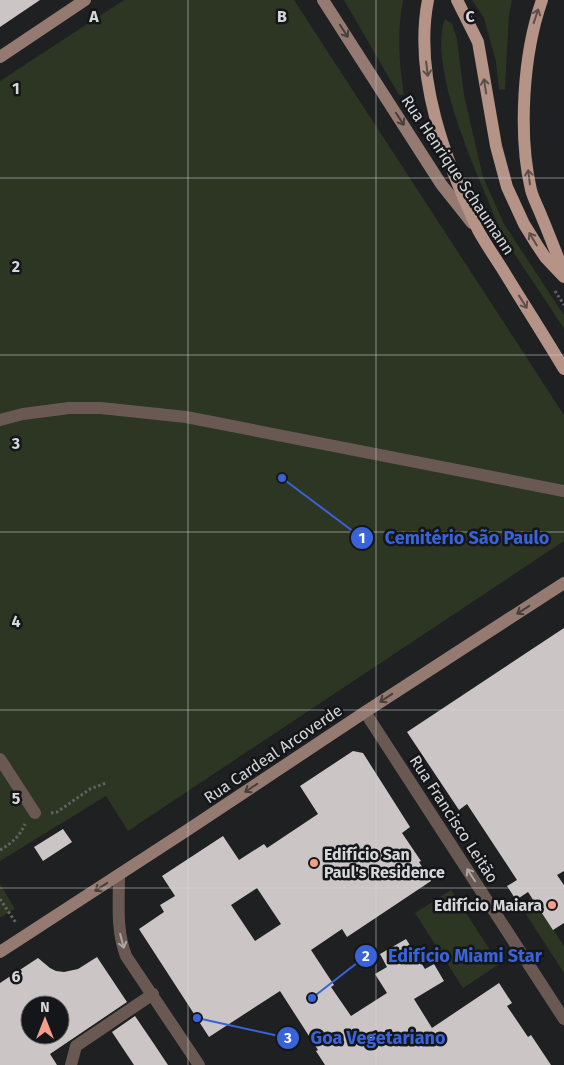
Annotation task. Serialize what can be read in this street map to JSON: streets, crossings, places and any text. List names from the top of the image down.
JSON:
{
  "streets": {
    "main road": ["Rua Henrique Schaumann", "Rua Cardeal Arcoverde"],
    "street": ["Rua Francisco Leitão"]
  },
  "crossings": [
    ["Rua Cardeal Arcoverde", "Rua Francisco Leitão"]
  ],
  "one_way": ["Rua Cardeal Arcoverde", "Rua Francisco Leitão"],
  "places": [
    "Cemitério São Paulo",
    "Edifício San Paul's Residence",
    "Edifício Maiara",
    "Edifício Miami Star",
    "Goa Vegetariano"
  ],
  "north": "top",
  "grid": {
    "columns": ["A", "B", "C"],
    "rows": [
      "1",
      "2",
      "3",
      "4",
      "5",
      "6"
    ]
  }
}
